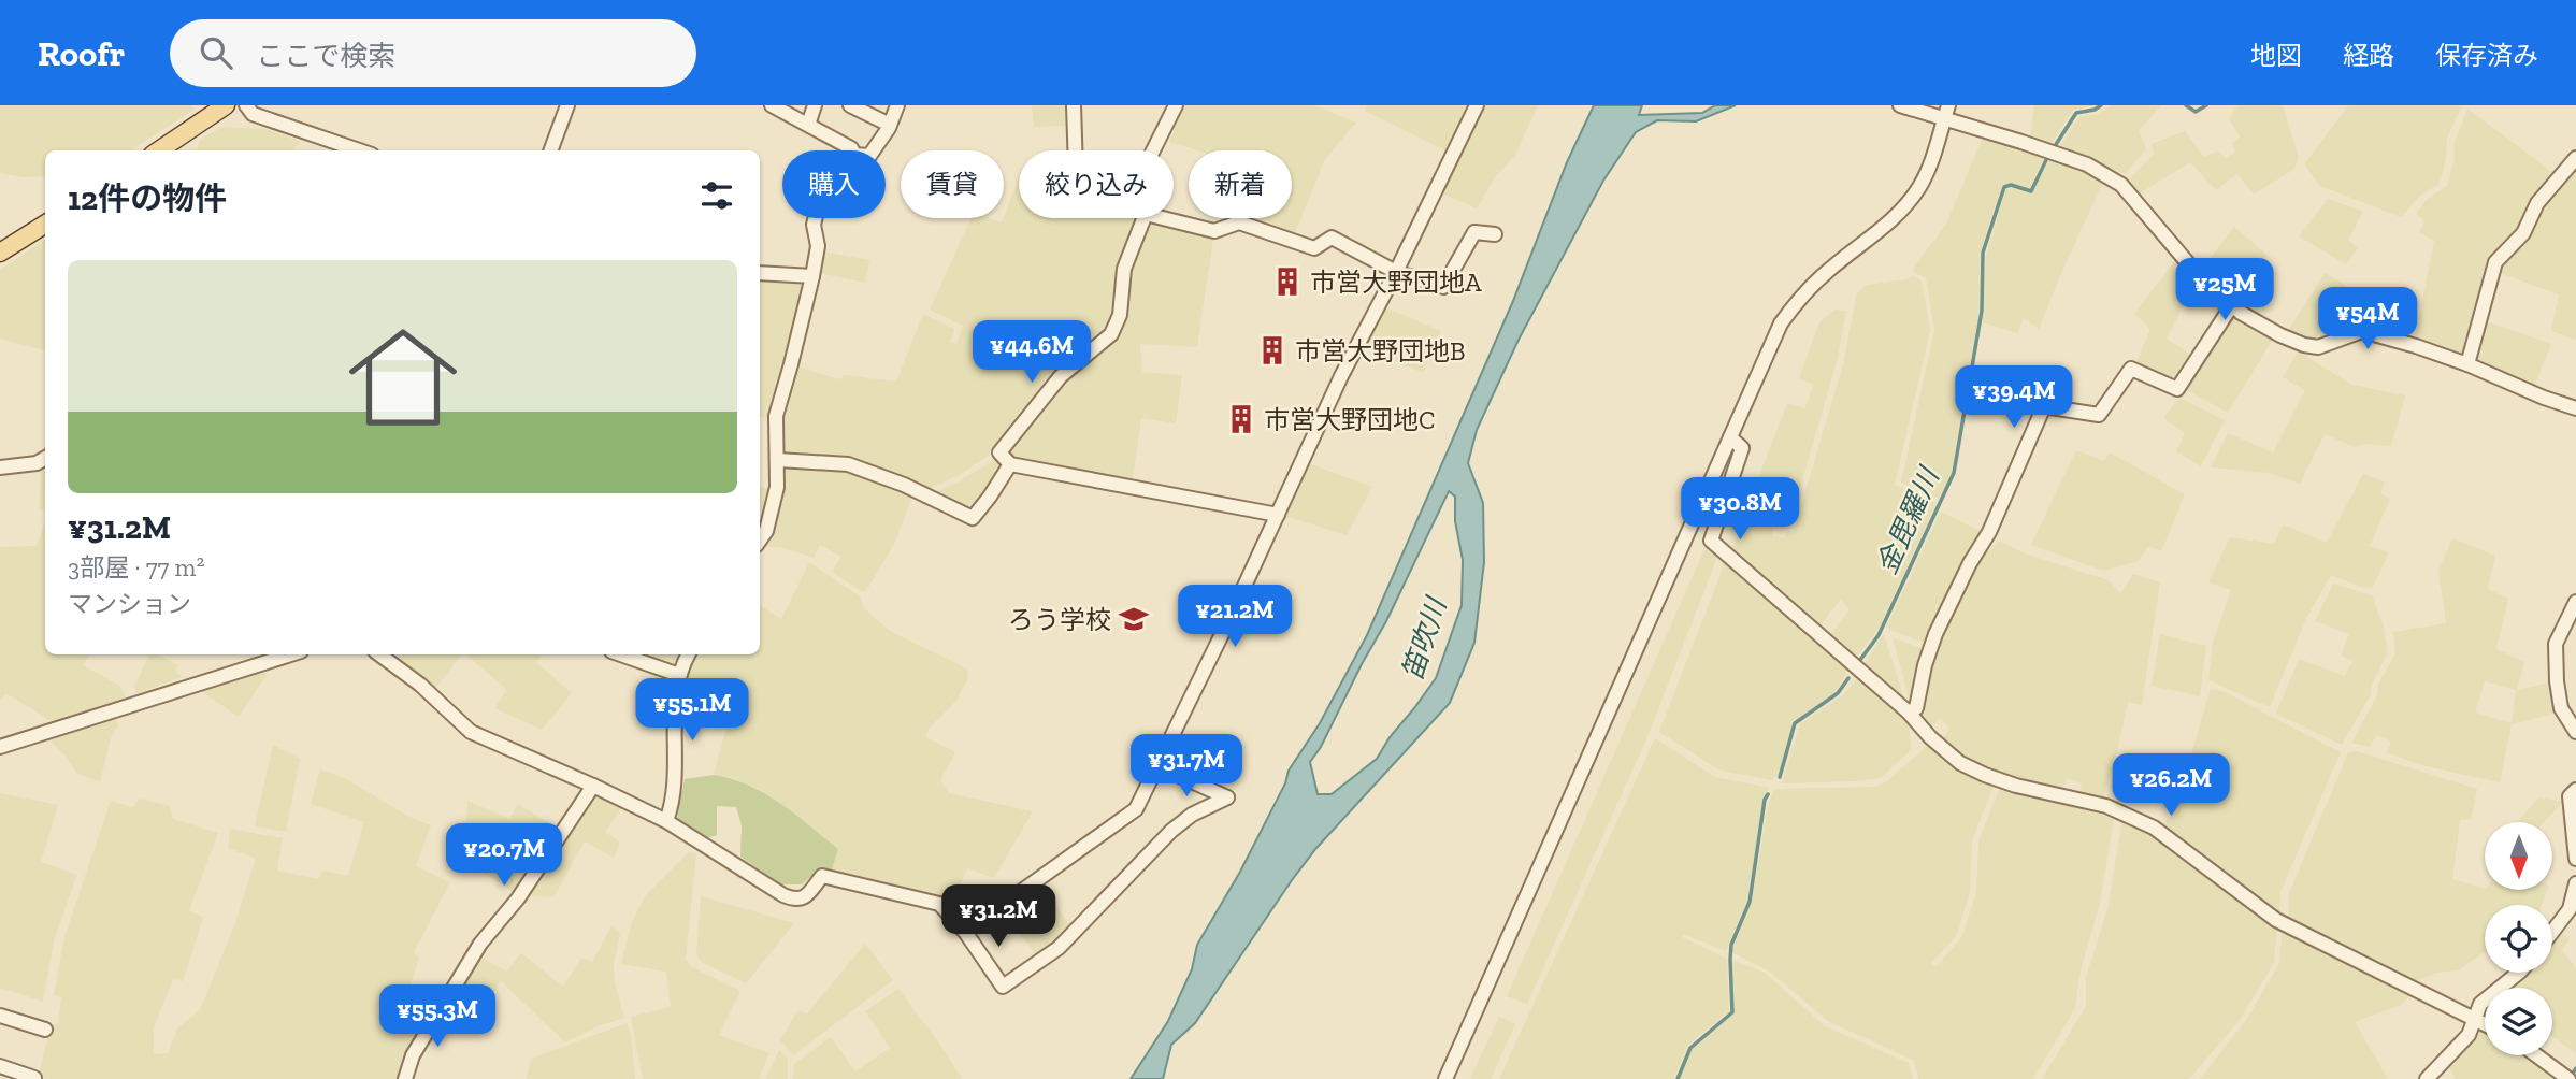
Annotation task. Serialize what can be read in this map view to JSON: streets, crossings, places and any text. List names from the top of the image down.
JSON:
{
  "water": ["金毘羅川", "笛吹川"],
  "places": {
    "building": ["市営大野団地A", "市営大野団地B", "市営大野団地C"],
    "school or university": ["ろう学校"]
  },
  "north": "bottom",
  "page": {
    "header": "Roofr",
    "search": "ここで検索",
    "nav": ["地図", "経路", "保存済み"],
    "chip": [
      "購入",
      "賃貸",
      "絞り込み",
      "新着"
    ],
    "heading": "12件の物件",
    "list": [
      {
        "name": "¥31.2M",
        "note": "3部屋 · 77 m² · マンション"
      }
    ],
    "price": [
      "¥25M",
      "¥54M",
      "¥44.6M",
      "¥39.4M",
      "¥30.8M",
      "¥21.2M",
      "¥55.1M",
      "¥31.7M",
      "¥26.2M",
      "¥20.7M",
      "¥31.2M",
      "¥55.3M"
    ]
  }
}
